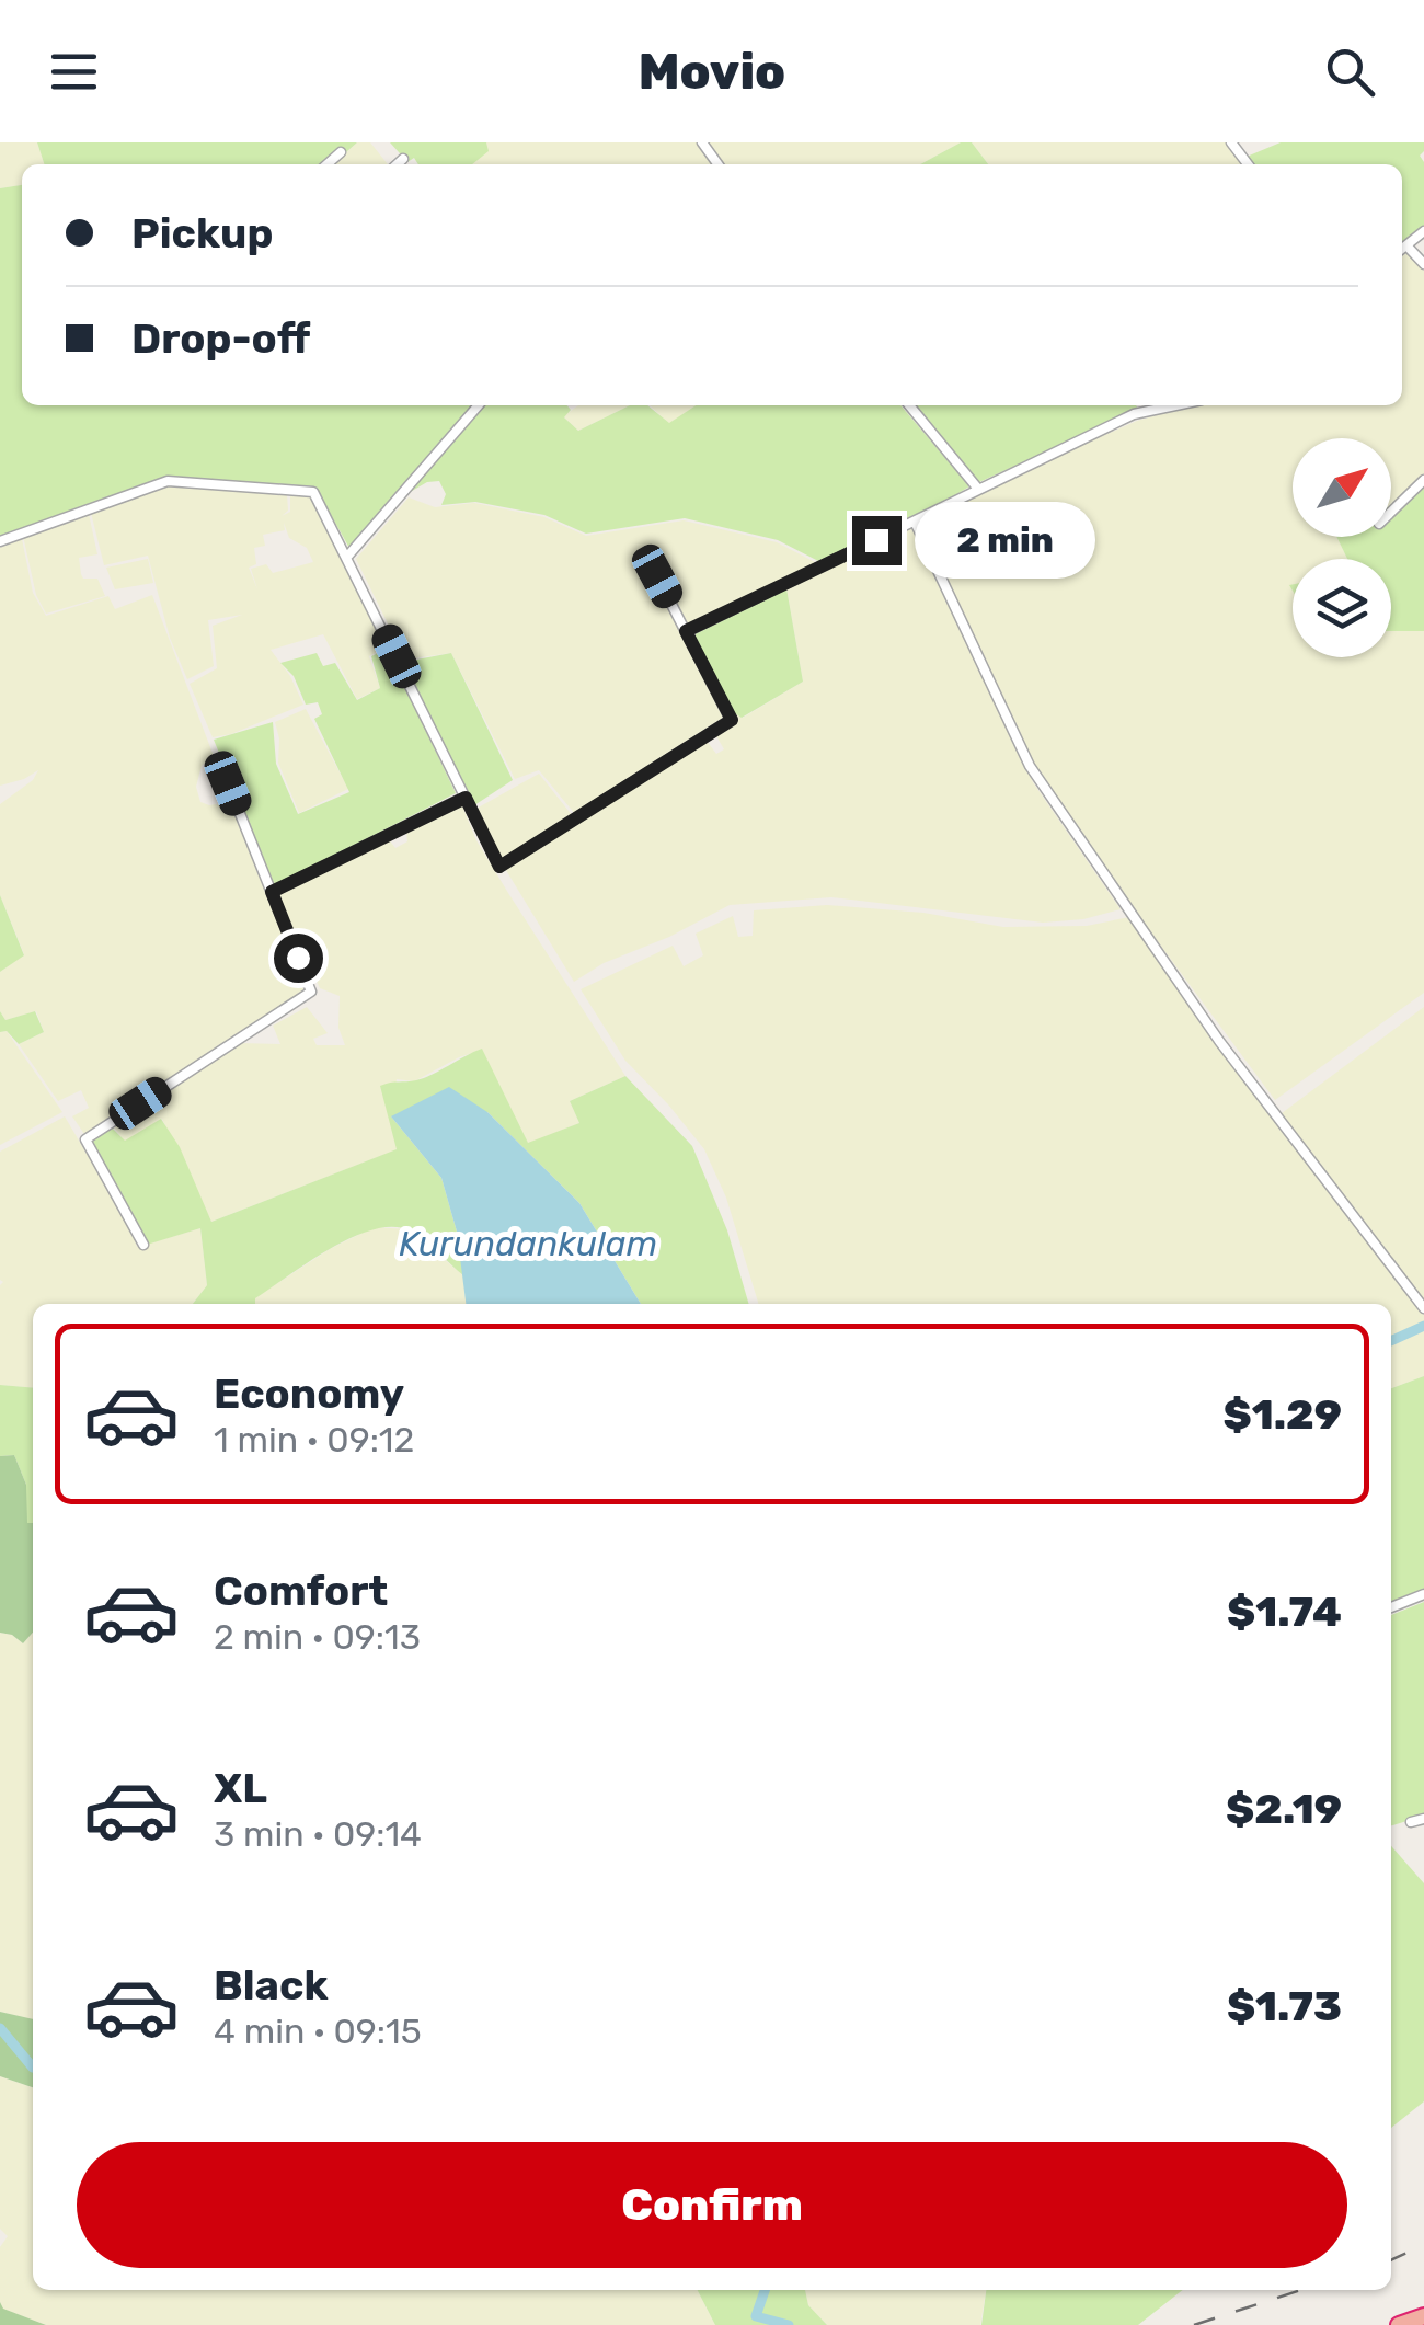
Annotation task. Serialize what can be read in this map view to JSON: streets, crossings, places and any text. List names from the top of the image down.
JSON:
{
  "water": ["Kurundankulam"],
  "north": "top right",
  "page": {
    "header": "Movio",
    "banner": ["Pickup", "Drop-off"],
    "bubble": "2 min",
    "list": [
      {
        "name": "Economy",
        "note": "1 min · 09:12",
        "value": "$1.29"
      },
      {
        "name": "Comfort",
        "note": "2 min · 09:13",
        "value": "$1.74"
      },
      {
        "name": "XL",
        "note": "3 min · 09:14",
        "value": "$2.19"
      },
      {
        "name": "Black",
        "note": "4 min · 09:15",
        "value": "$1.73"
      }
    ],
    "buttons": "Confirm"
  }
}
